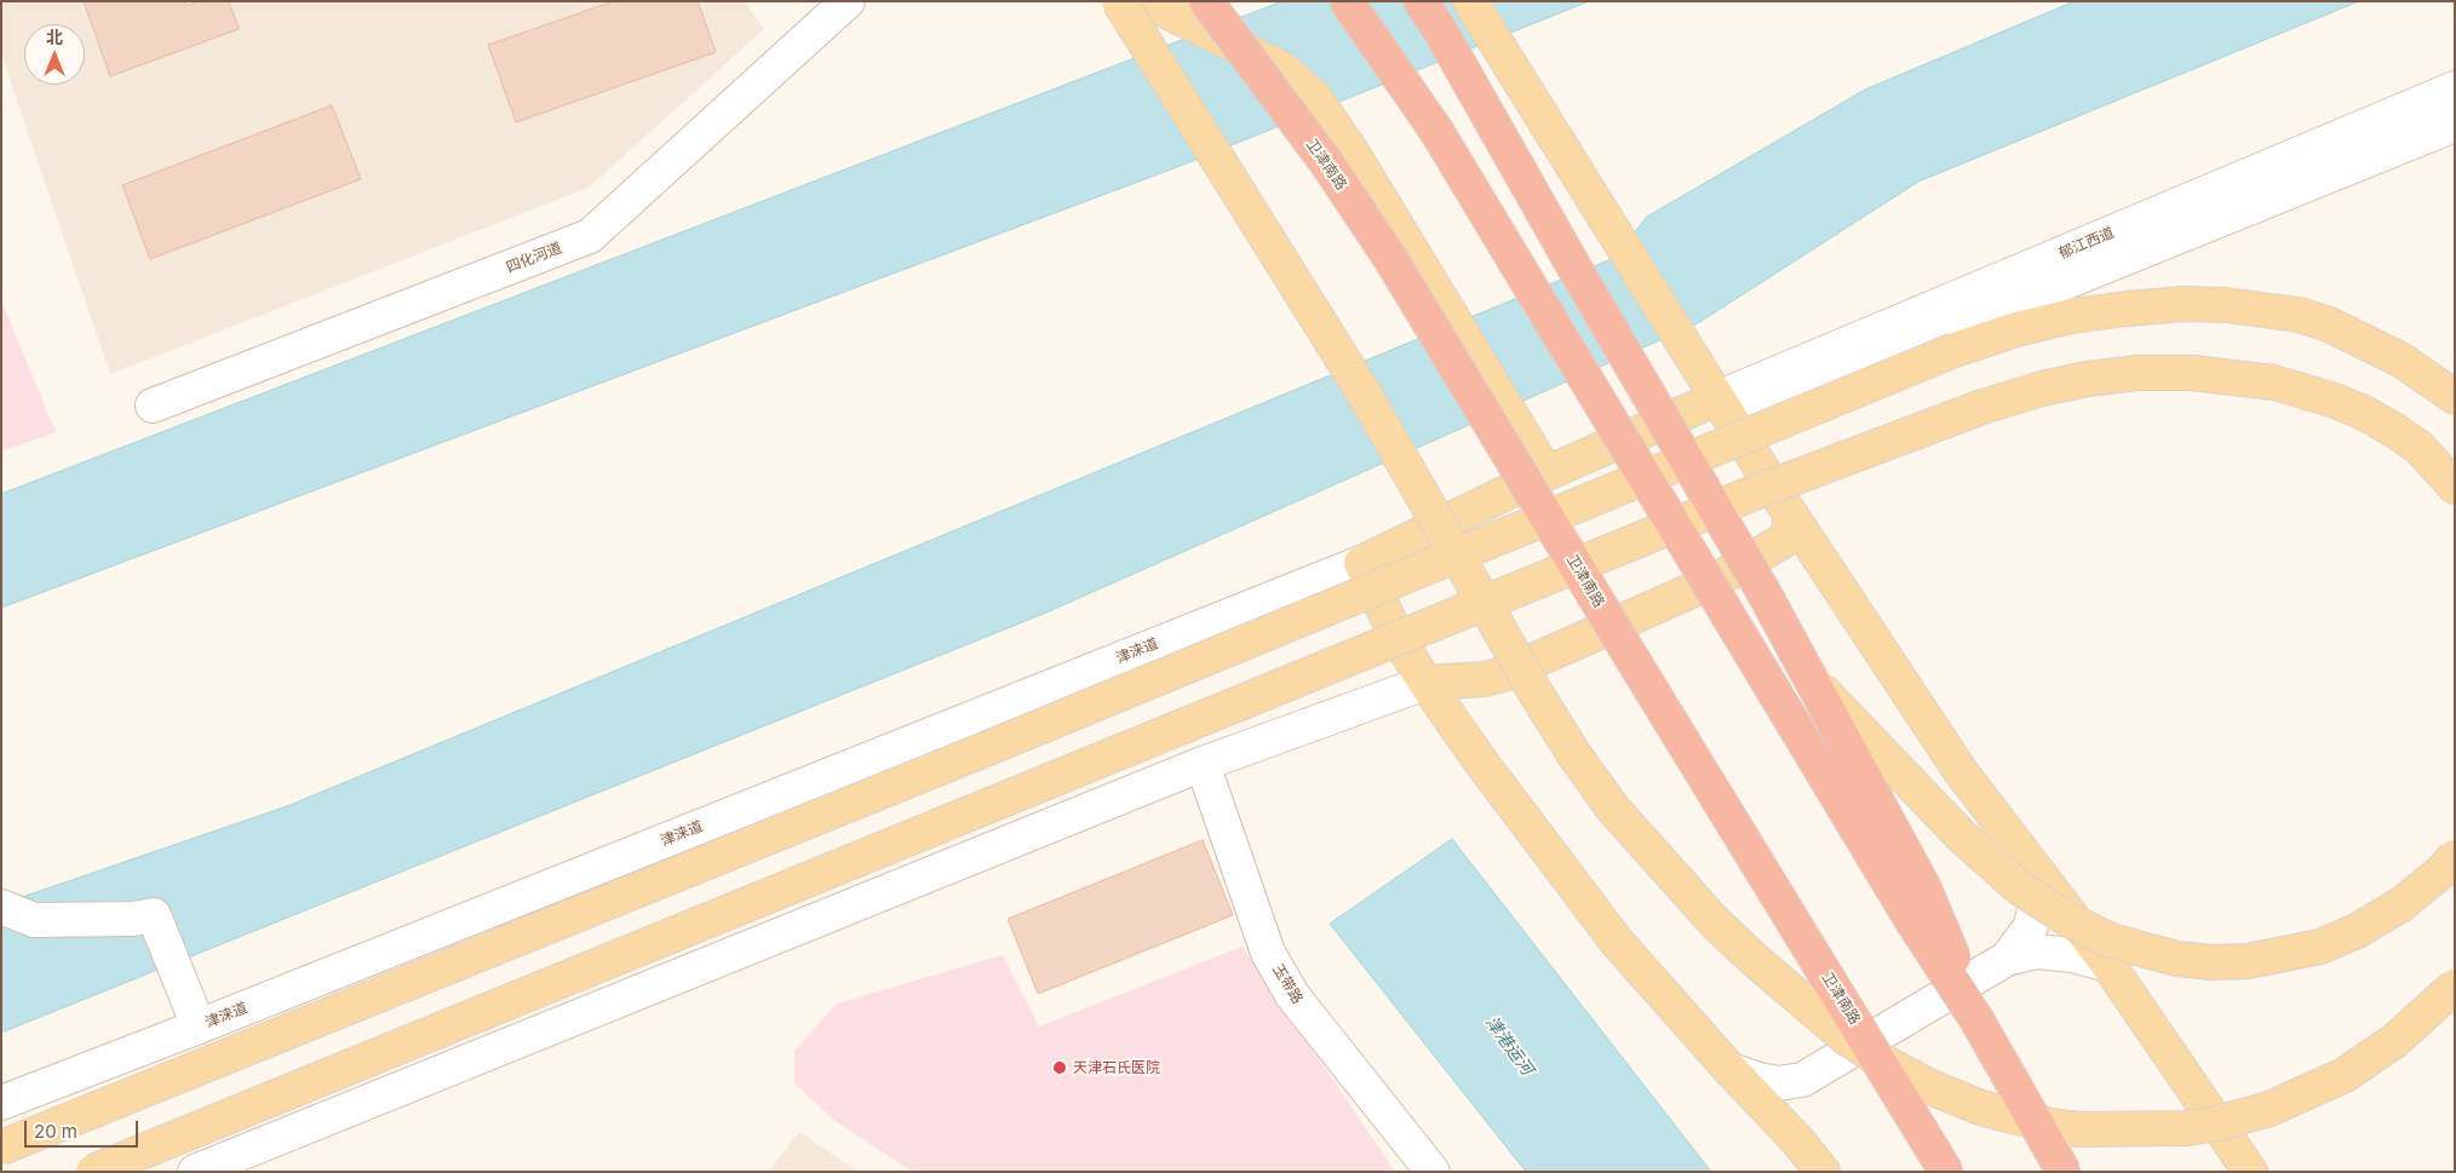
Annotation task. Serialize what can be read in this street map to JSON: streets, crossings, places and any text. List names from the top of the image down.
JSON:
{
  "streets": {
    "highway": ["卫津南路"],
    "street": [
      "郁江西道",
      "四化河道",
      "津涞道",
      "玉带路"
    ]
  },
  "water": ["津港运河"],
  "places": ["天津石氏医院"],
  "scale_bar": "20 m",
  "north": "top"
}
